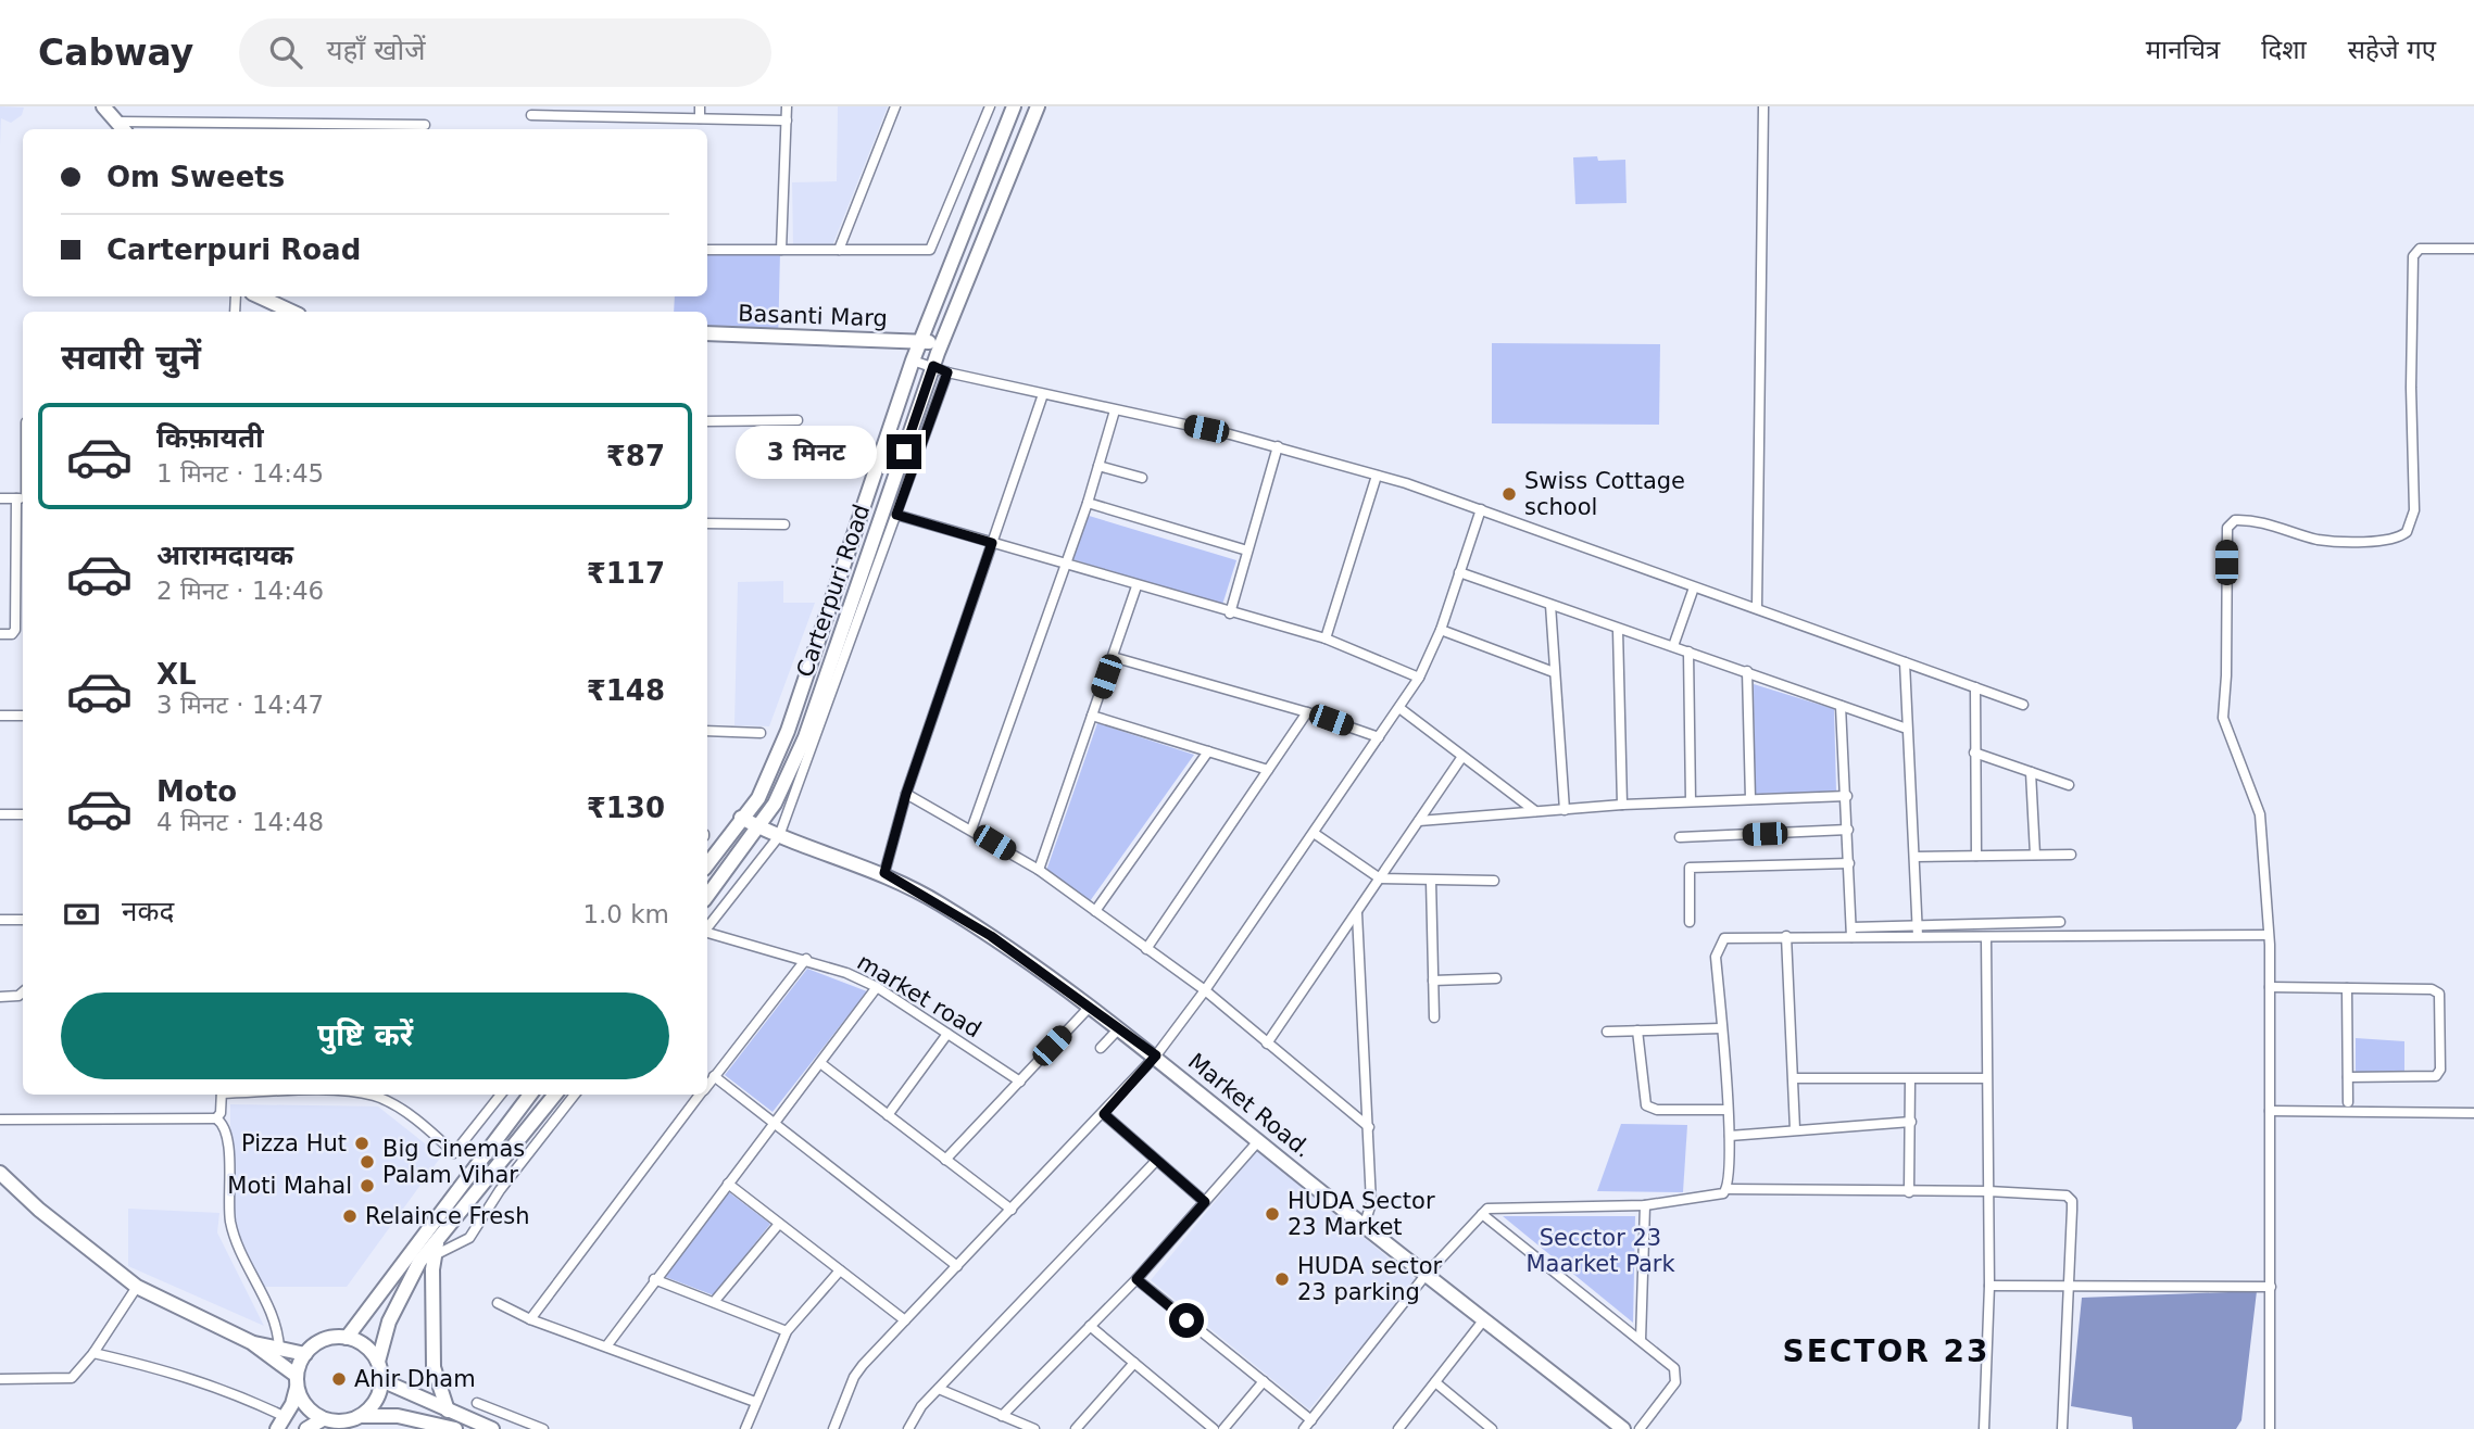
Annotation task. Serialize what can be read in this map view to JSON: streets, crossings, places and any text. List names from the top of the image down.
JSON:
{
  "streets": {
    "main road": ["Basanti Marg", "Carterpuri Road", "Market Road."],
    "street": ["market road"]
  },
  "crossings": [
    ["Basanti Marg", "Carterpuri Road"],
    ["Carterpuri Road", "Market Road."]
  ],
  "districts": ["SECTOR 23"],
  "parks": ["Secctor 23 Maarket Park"],
  "places": [
    "Swiss Cottage school",
    "Pizza Hut",
    "Big Cinemas Palam Vihar",
    "Moti Mahal",
    "HUDA Sector 23 Market",
    "Relaince Fresh",
    "HUDA sector 23 parking",
    "Ahir Dham"
  ],
  "page": {
    "header": "Cabway",
    "search": "यहाँ खोजें",
    "nav": ["मानचित्र", "दिशा", "सहेजे गए"],
    "banner": ["Om Sweets", "Carterpuri Road"],
    "heading": "सवारी चुनें",
    "list": [
      {
        "name": "किफ़ायती",
        "note": "1 मिनट · 14:45",
        "value": "₹87"
      },
      {
        "name": "आरामदायक",
        "note": "2 मिनट · 14:46",
        "value": "₹117"
      },
      {
        "name": "XL",
        "note": "3 मिनट · 14:47",
        "value": "₹148"
      },
      {
        "name": "Moto",
        "note": "4 मिनट · 14:48",
        "value": "₹130"
      }
    ],
    "bubble": "3 मिनट",
    "pay": ["नकद", "1.0 km"],
    "buttons": "पुष्टि करें"
  }
}
